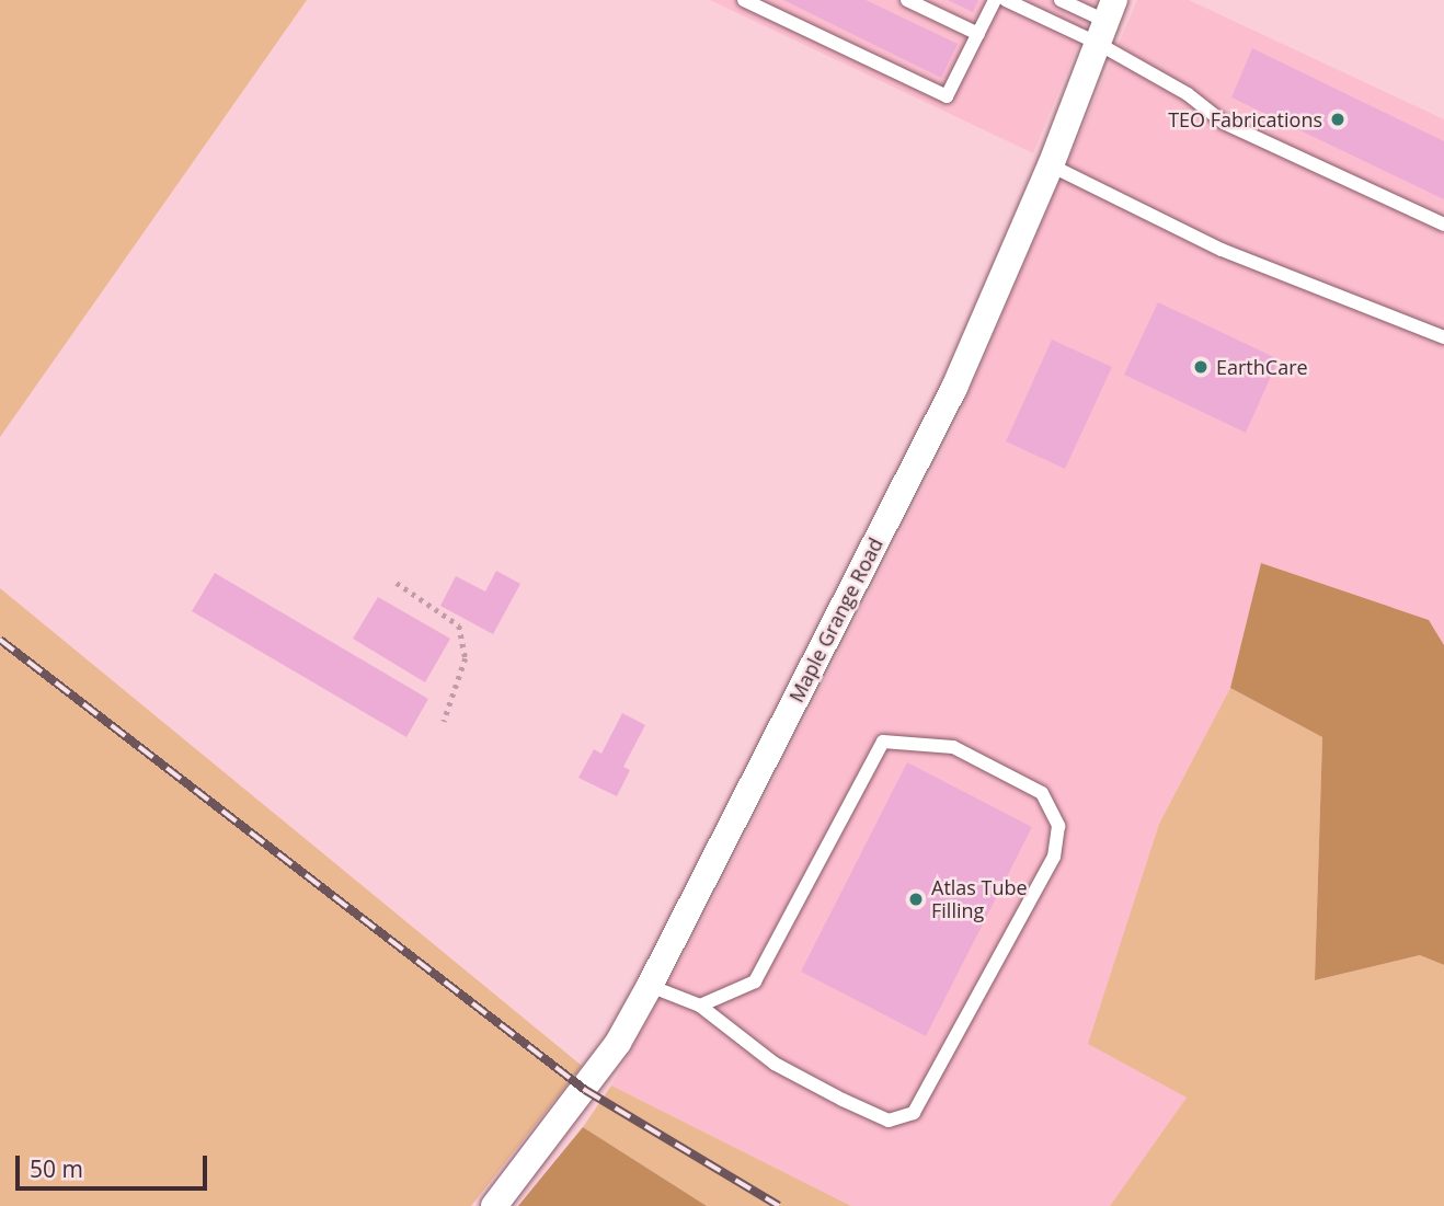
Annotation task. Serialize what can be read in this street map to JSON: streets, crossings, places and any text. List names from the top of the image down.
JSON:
{
  "streets": {
    "street": ["Maple Grange Road"]
  },
  "places": ["TEO Fabrications", "EarthCare", "Atlas Tube Filling"],
  "scale_bar": "50 m"
}
